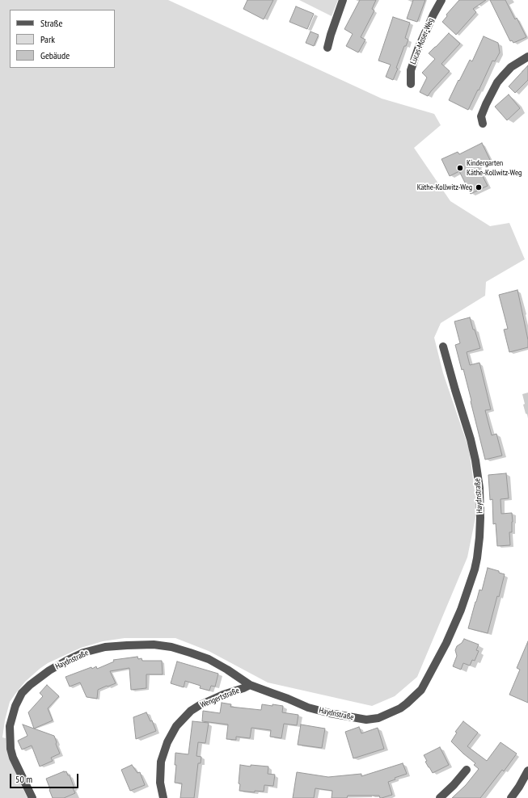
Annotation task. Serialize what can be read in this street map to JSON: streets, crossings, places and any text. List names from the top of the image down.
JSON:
{
  "streets": {
    "street": ["Lucas-Moser-Weg", "Haydnstraße", "Wengertstraße"]
  },
  "crossings": [
    ["Haydnstraße", "Wengertstraße"]
  ],
  "places": ["Kindergarten Käthe-Kollwitz-Weg", "Käthe-Kollwitz-Weg"],
  "legend": ["Straße", "Park", "Gebäude"],
  "scale_bar": "50 m"
}
